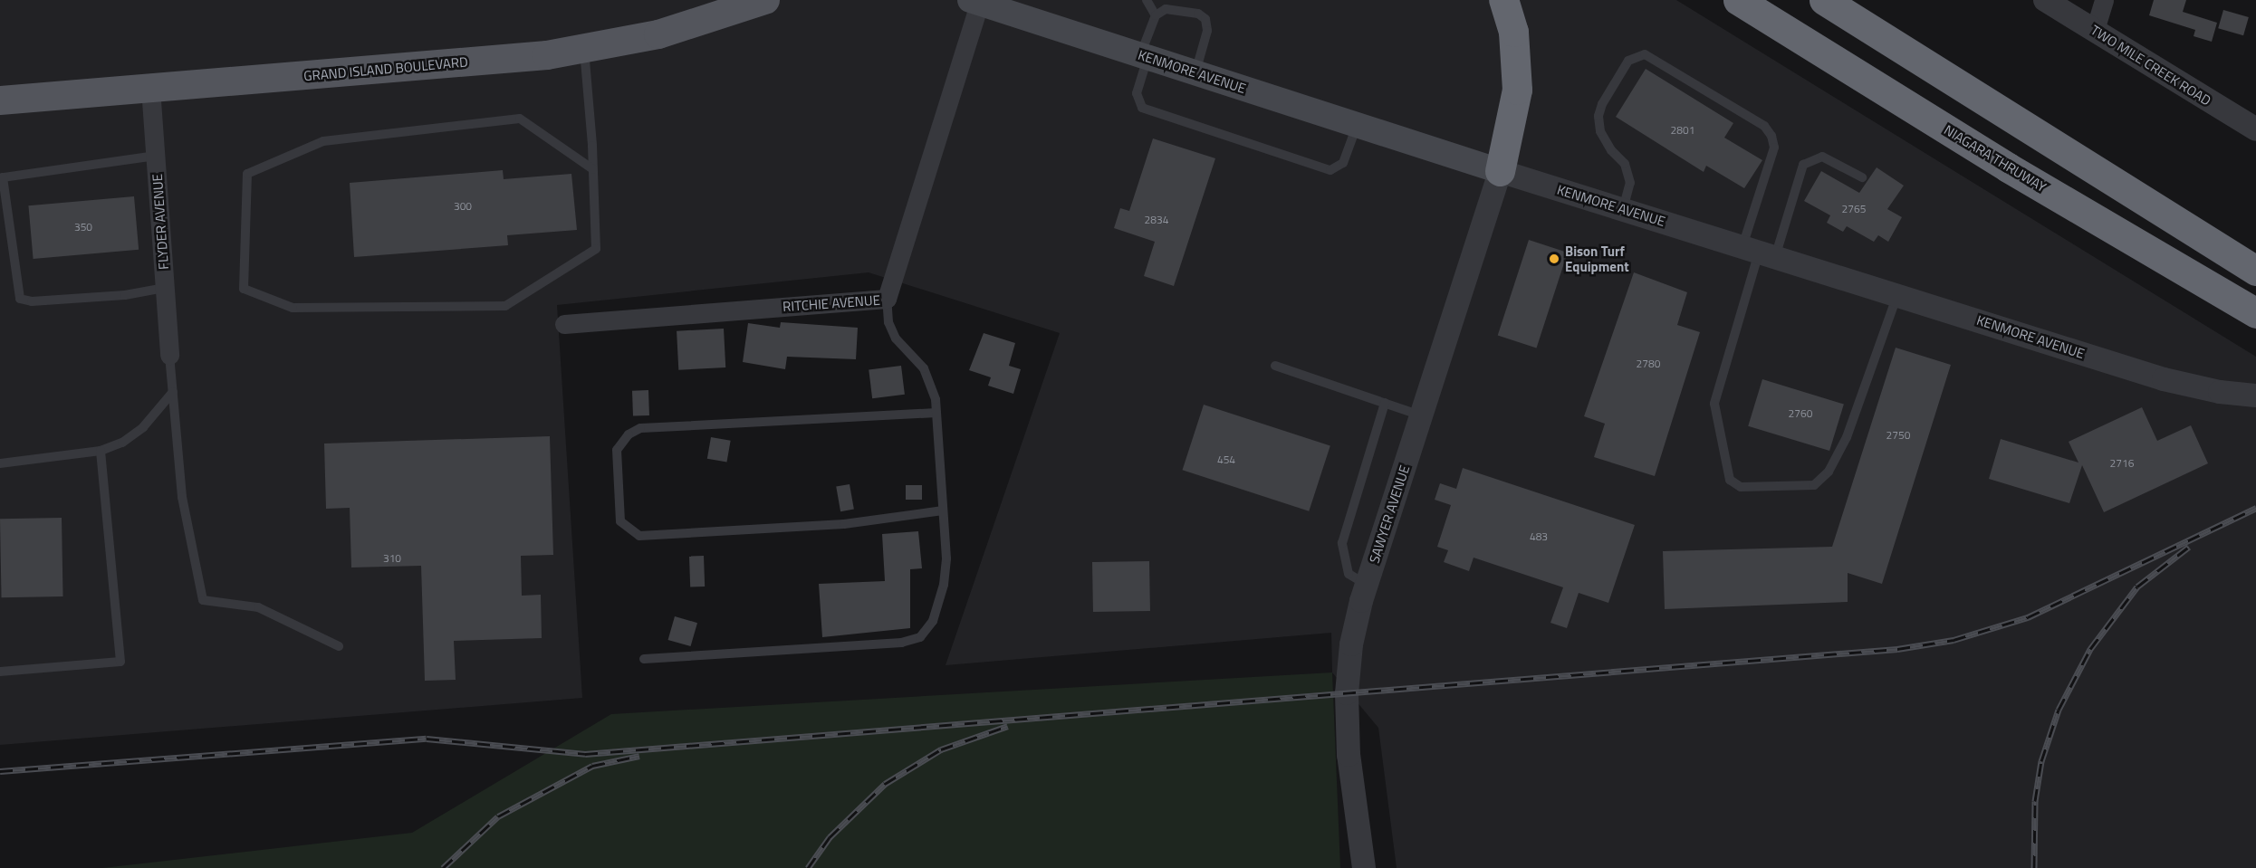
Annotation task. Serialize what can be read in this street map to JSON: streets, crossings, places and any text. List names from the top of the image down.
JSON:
{
  "streets": {
    "highway": ["NIAGARA THRUWAY"],
    "main road": ["GRAND ISLAND BOULEVARD", "KENMORE AVENUE"],
    "street": [
      "TWO MILE CREEK ROAD",
      "FLYDER AVENUE",
      "RITCHIE AVENUE",
      "SAWYER AVENUE"
    ]
  },
  "crossings": [
    ["GRAND ISLAND BOULEVARD", "FLYDER AVENUE"],
    ["KENMORE AVENUE", "RITCHIE AVENUE"],
    ["KENMORE AVENUE", "SAWYER AVENUE"]
  ],
  "places": ["Bison Turf Equipment"],
  "house_numbers": [
    "2801",
    "300",
    "2765",
    "2834",
    "350",
    "2780",
    "2760",
    "2750",
    "454",
    "2716",
    "483",
    "310"
  ]
}
